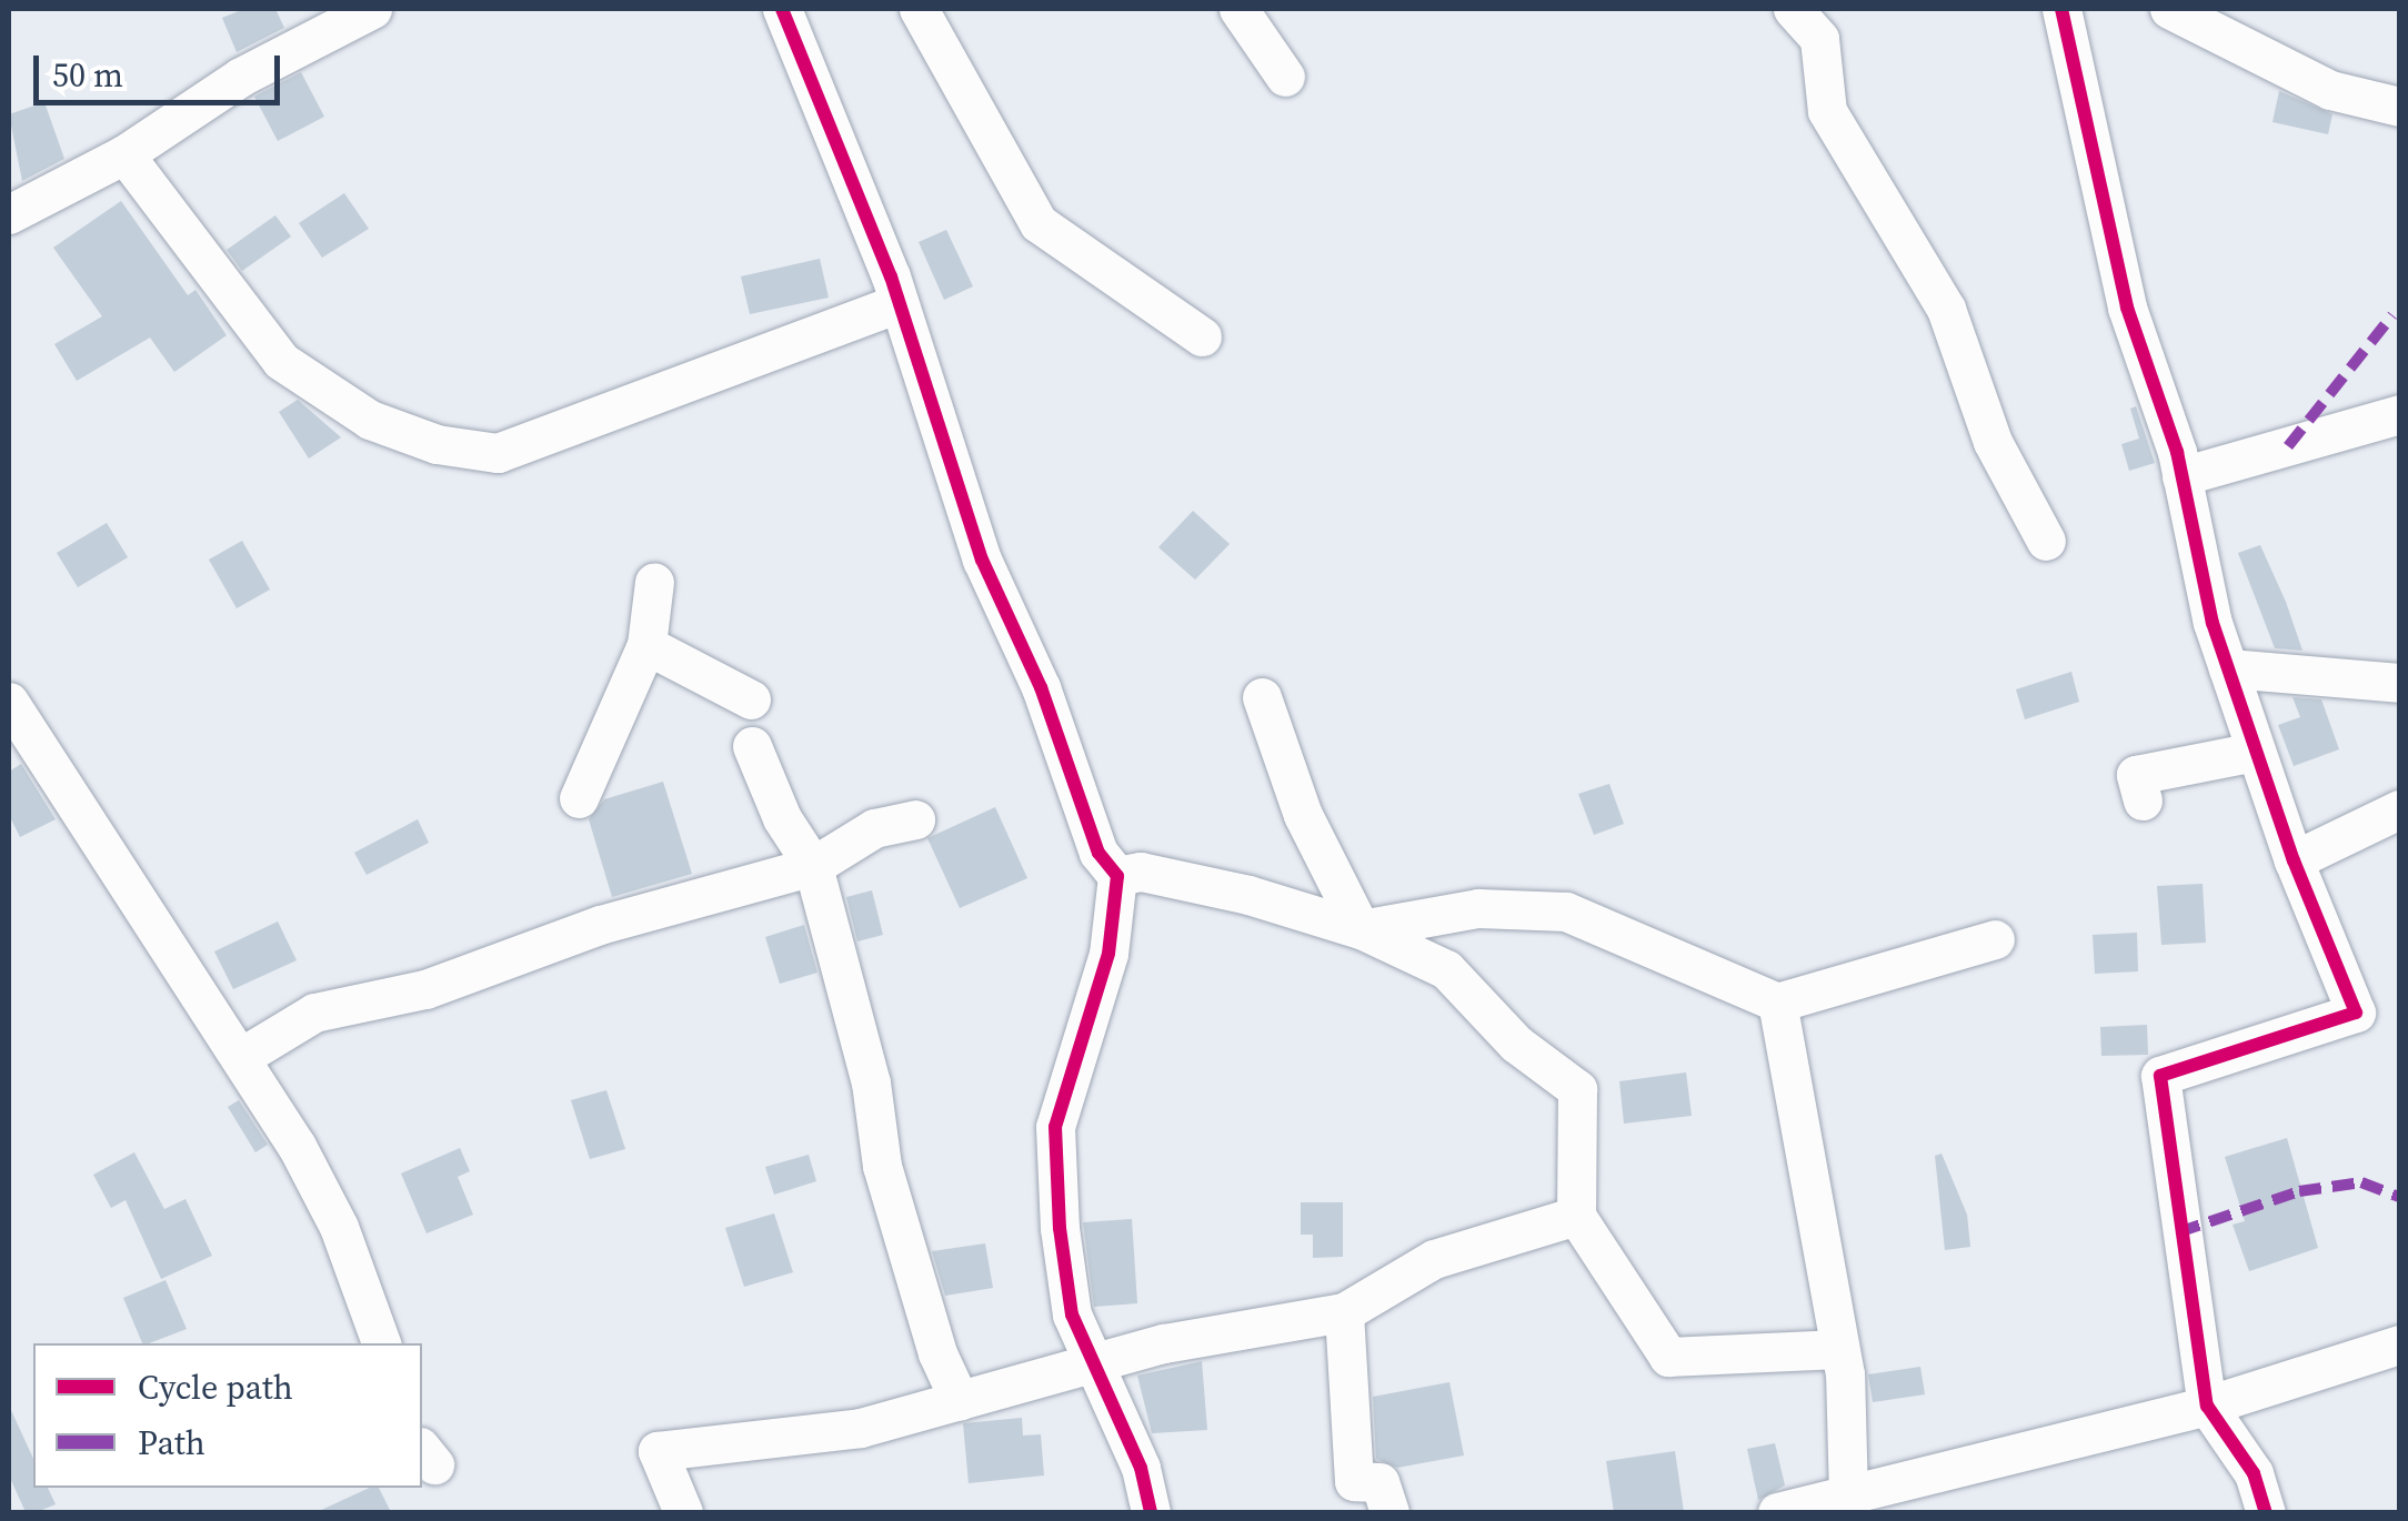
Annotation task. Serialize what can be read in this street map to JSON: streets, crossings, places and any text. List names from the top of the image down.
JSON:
{
  "legend": ["Cycle path", "Path"],
  "scale_bar": "50 m"
}
